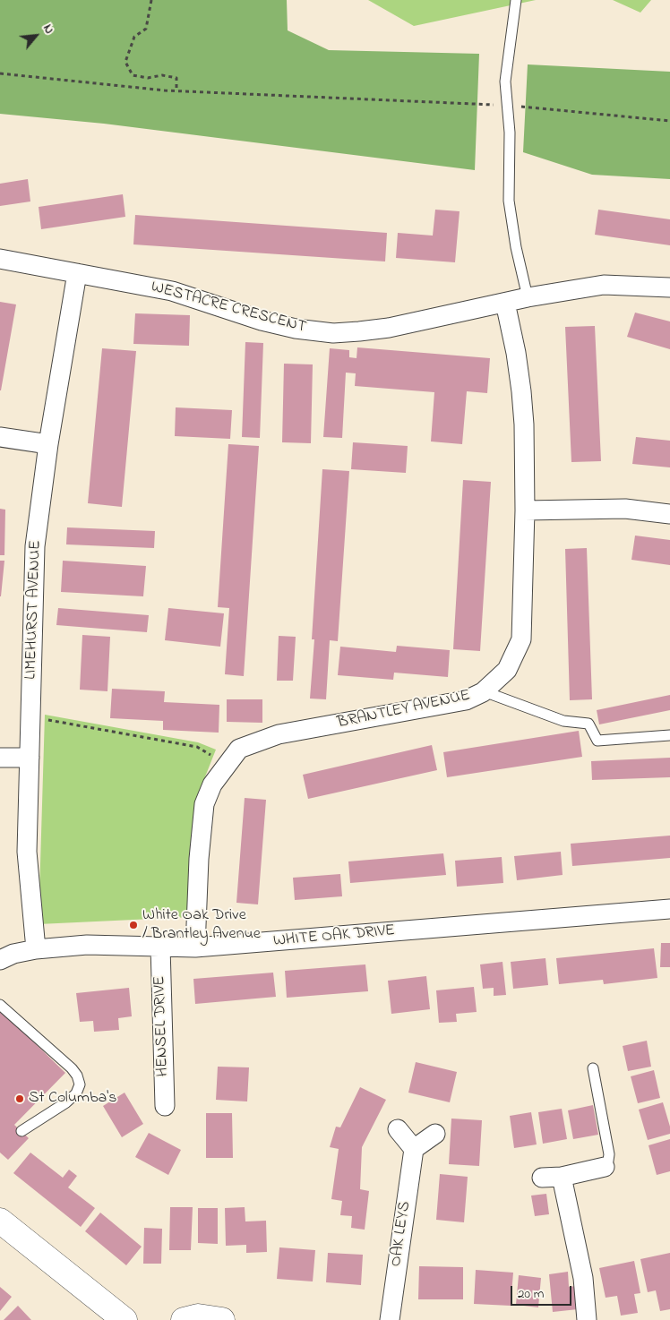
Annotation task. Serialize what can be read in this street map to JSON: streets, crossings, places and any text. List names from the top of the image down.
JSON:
{
  "streets": {
    "street": [
      "WESTACRE CRESCENT",
      "LIMEHURST AVENUE",
      "BRANTLEY AVENUE",
      "WHITE OAK DRIVE",
      "HENSEL DRIVE",
      "OAK LEYS"
    ]
  },
  "crossings": [
    ["WESTACRE CRESCENT", "LIMEHURST AVENUE"],
    ["WESTACRE CRESCENT", "BRANTLEY AVENUE"],
    ["LIMEHURST AVENUE", "WHITE OAK DRIVE"],
    ["BRANTLEY AVENUE", "WHITE OAK DRIVE"],
    ["WHITE OAK DRIVE", "HENSEL DRIVE"]
  ],
  "places": ["White Oak Drive / Brantley Avenue", "St Columba's"],
  "scale_bar": "20 m",
  "north": "top right"
}
